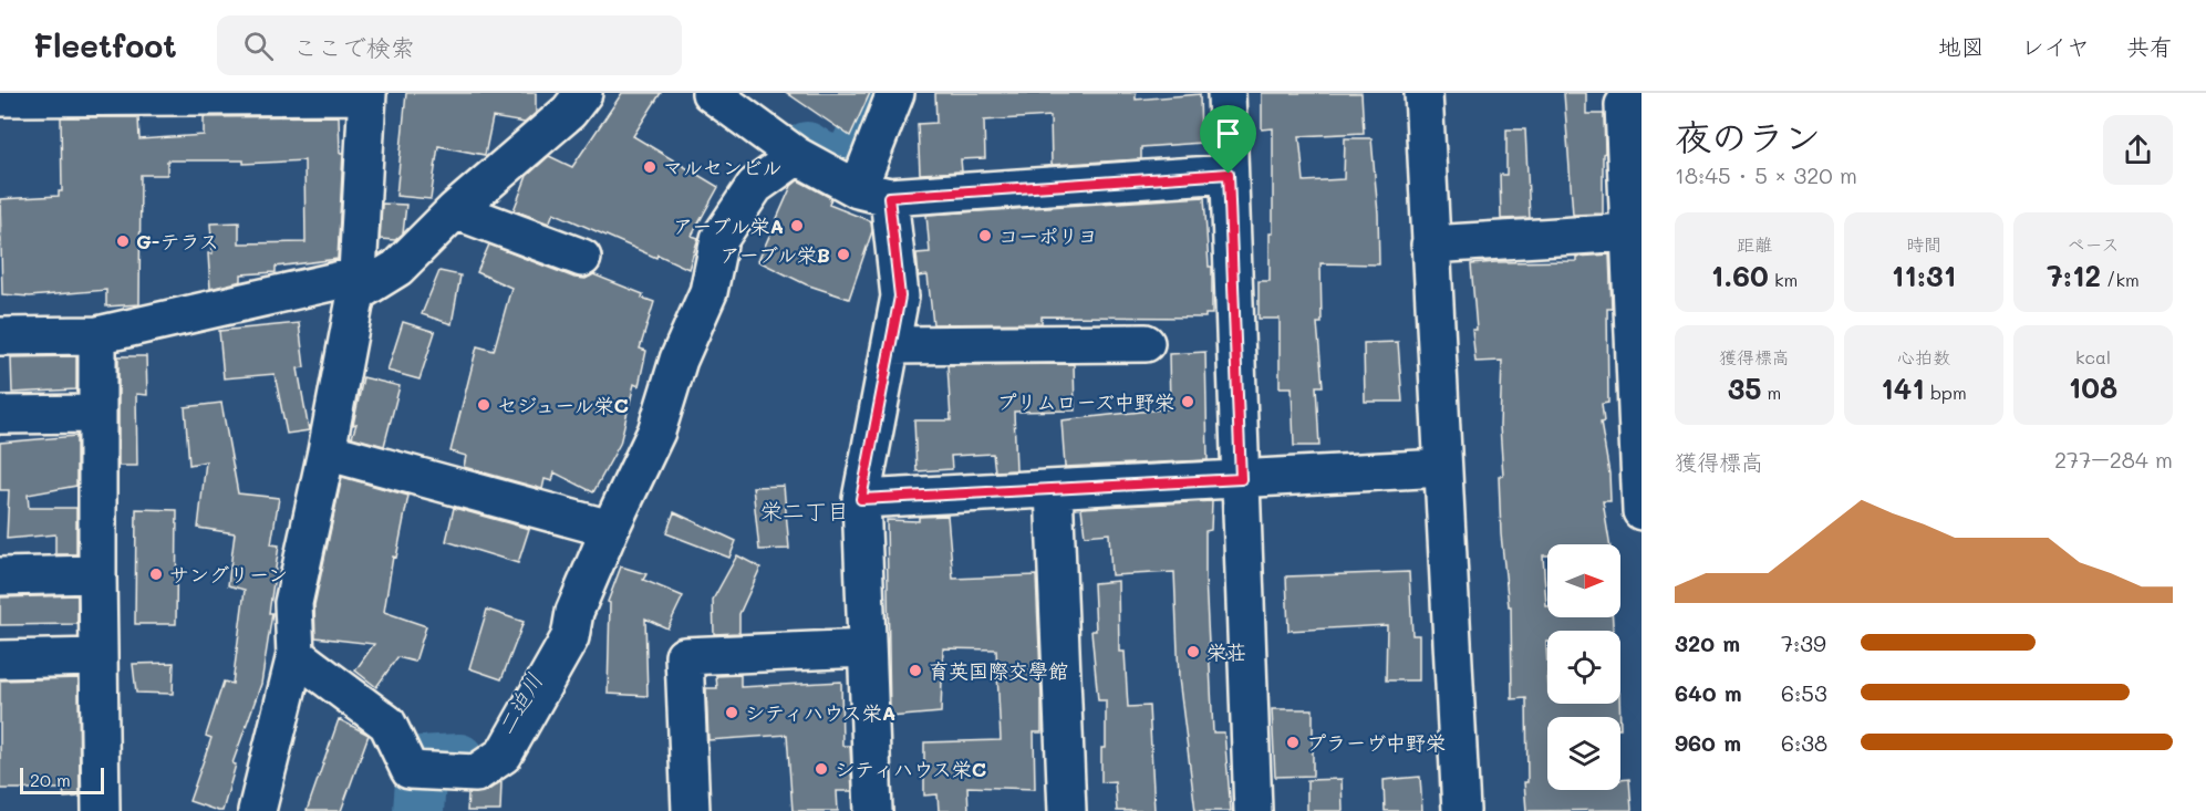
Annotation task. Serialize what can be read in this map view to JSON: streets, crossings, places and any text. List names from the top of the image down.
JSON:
{
  "districts": ["栄二丁目"],
  "water": ["二迫川"],
  "places": [
    "マルセンビル",
    "アーブル栄A",
    "コーポリヨ",
    "G-テラス",
    "アーブル栄B",
    "プリムローズ中野栄",
    "セジュール栄C",
    "サングリーン",
    "栄荘",
    "育英国際交學館",
    "シティハウス栄A",
    "プラーヴ中野栄",
    "シティハウス栄C"
  ],
  "scale_bar": "20 m",
  "north": "right",
  "page": {
    "header": "Fleetfoot",
    "search": "ここで検索",
    "nav": ["地図", "レイヤ", "共有"],
    "heading": ["夜のラン", "18:45 · 5 × 320 m"],
    "stats": [
      ["距離", "1.60 km"],
      ["時間", "11:31"],
      ["ペース", "7:12 /km"],
      ["獲得標高", "35 m"],
      ["心拍数", "141 bpm"],
      ["kcal", "108"]
    ],
    "chart": ["獲得標高", "277–284 m"],
    "list": [
      {
        "name": "320 m",
        "note": "7:39"
      },
      {
        "name": "640 m",
        "note": "6:53"
      },
      {
        "name": "960 m",
        "note": "6:38"
      }
    ],
    "scale": "20 m"
  }
}
